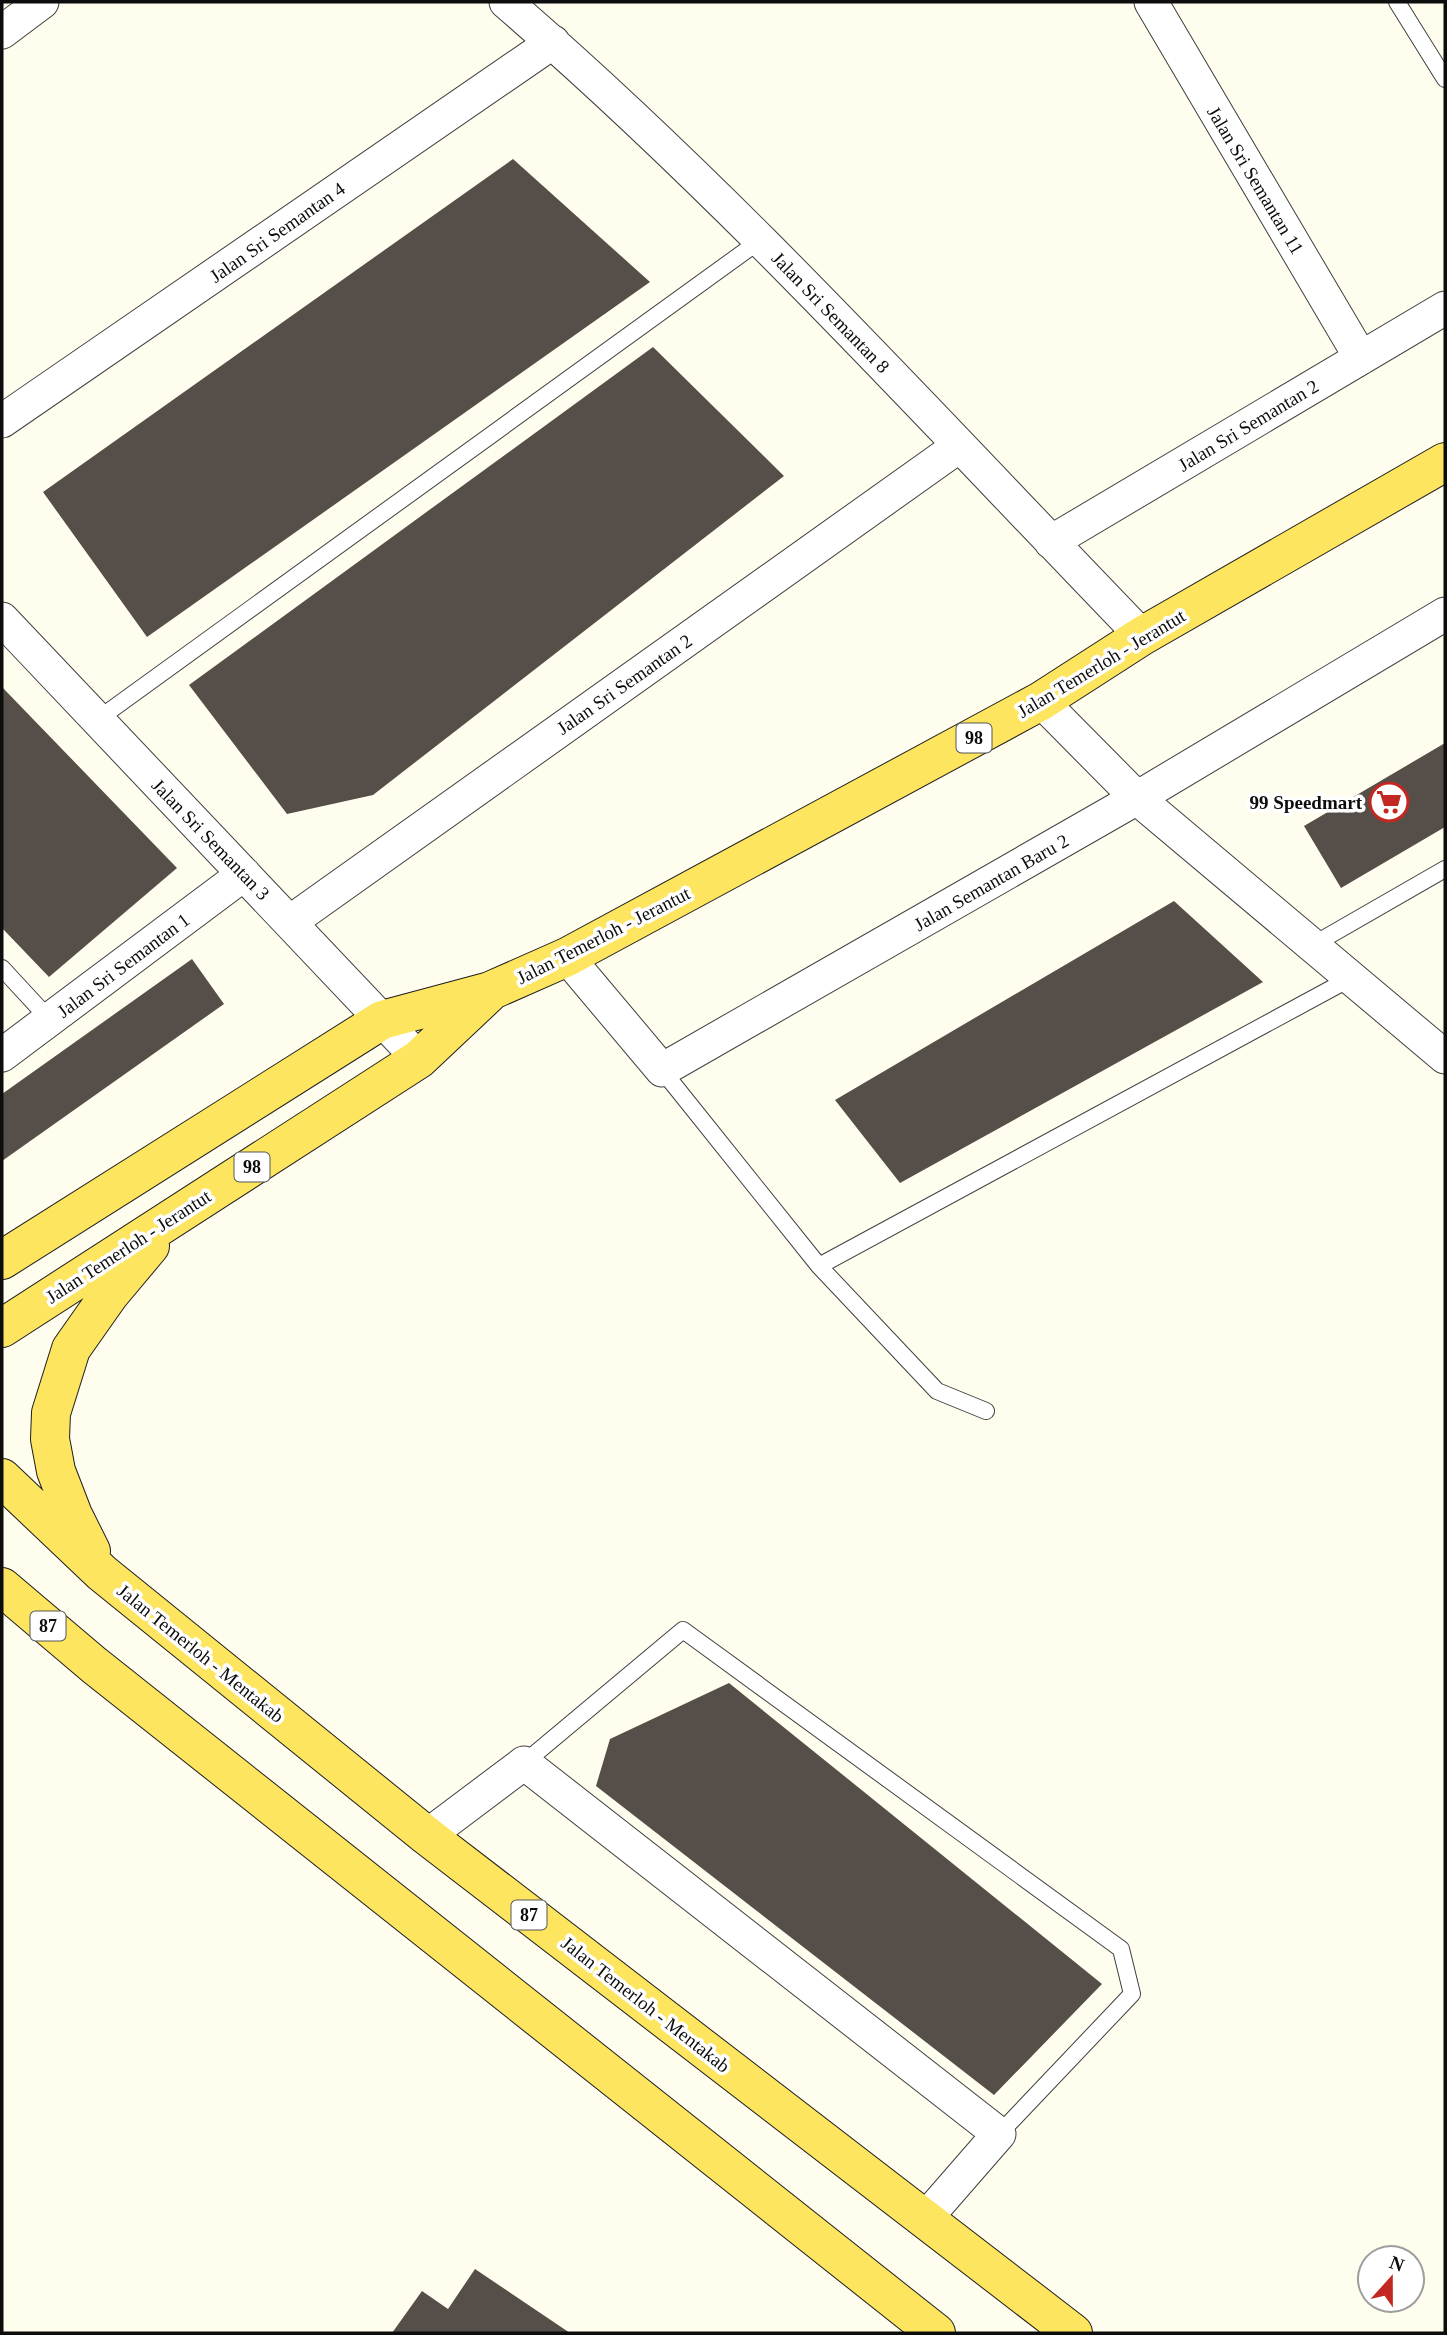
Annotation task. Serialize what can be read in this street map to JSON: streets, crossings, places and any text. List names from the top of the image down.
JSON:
{
  "streets": {
    "main road": [
      "Jalan Temerloh - Jerantut",
      "98",
      "87",
      "Jalan Temerloh - Mentakab"
    ],
    "street": [
      "Jalan Sri Semantan 11",
      "Jalan Sri Semantan 4",
      "Jalan Sri Semantan 8",
      "Jalan Sri Semantan 2",
      "Jalan Sri Semantan 3",
      "Jalan Semantan Baru 2",
      "Jalan Sri Semantan 1"
    ]
  },
  "crossings": [
    ["Jalan Sri Semantan 11", "Jalan Sri Semantan 2"],
    ["Jalan Sri Semantan 4", "Jalan Sri Semantan 8"],
    ["Jalan Sri Semantan 8", "Jalan Sri Semantan 2"],
    ["Jalan Sri Semantan 8", "Jalan Temerloh - Jerantut"],
    ["Jalan Sri Semantan 2", "Jalan Sri Semantan 3"],
    ["Jalan Temerloh - Jerantut", "Jalan Sri Semantan 3"],
    ["Jalan Sri Semantan 3", "Jalan Sri Semantan 1"]
  ],
  "places": {
    "supermarket": ["99 Speedmart"]
  },
  "north": "top"
}
